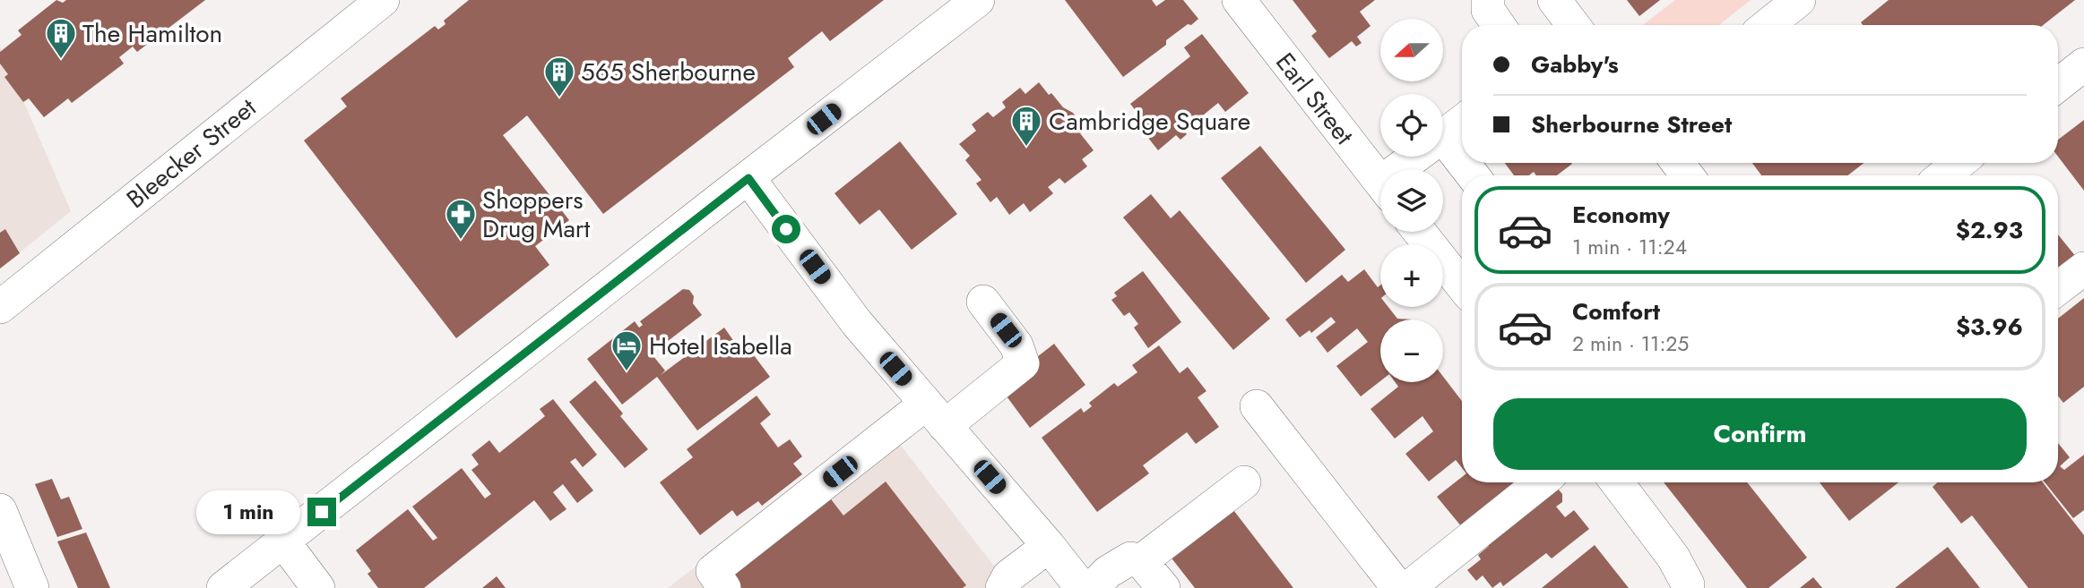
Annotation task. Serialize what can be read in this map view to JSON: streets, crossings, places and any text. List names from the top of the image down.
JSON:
{
  "streets": {
    "street": ["Earl Street", "Bleecker Street"]
  },
  "places": {
    "building": ["The Hamilton", "565 Sherbourne", "Cambridge Square"],
    "pharmacy": ["Shoppers Drug Mart"],
    "hotel": ["Hotel Isabella"]
  },
  "north": "left",
  "page": {
    "map_buttons": ["+", "−"],
    "banner": ["Gabby's", "Sherbourne Street"],
    "list": [
      {
        "name": "Economy",
        "note": "1 min · 11:24",
        "value": "$2.93"
      },
      {
        "name": "Comfort",
        "note": "2 min · 11:25",
        "value": "$3.96"
      }
    ],
    "buttons": "Confirm",
    "bubble": "1 min"
  }
}
